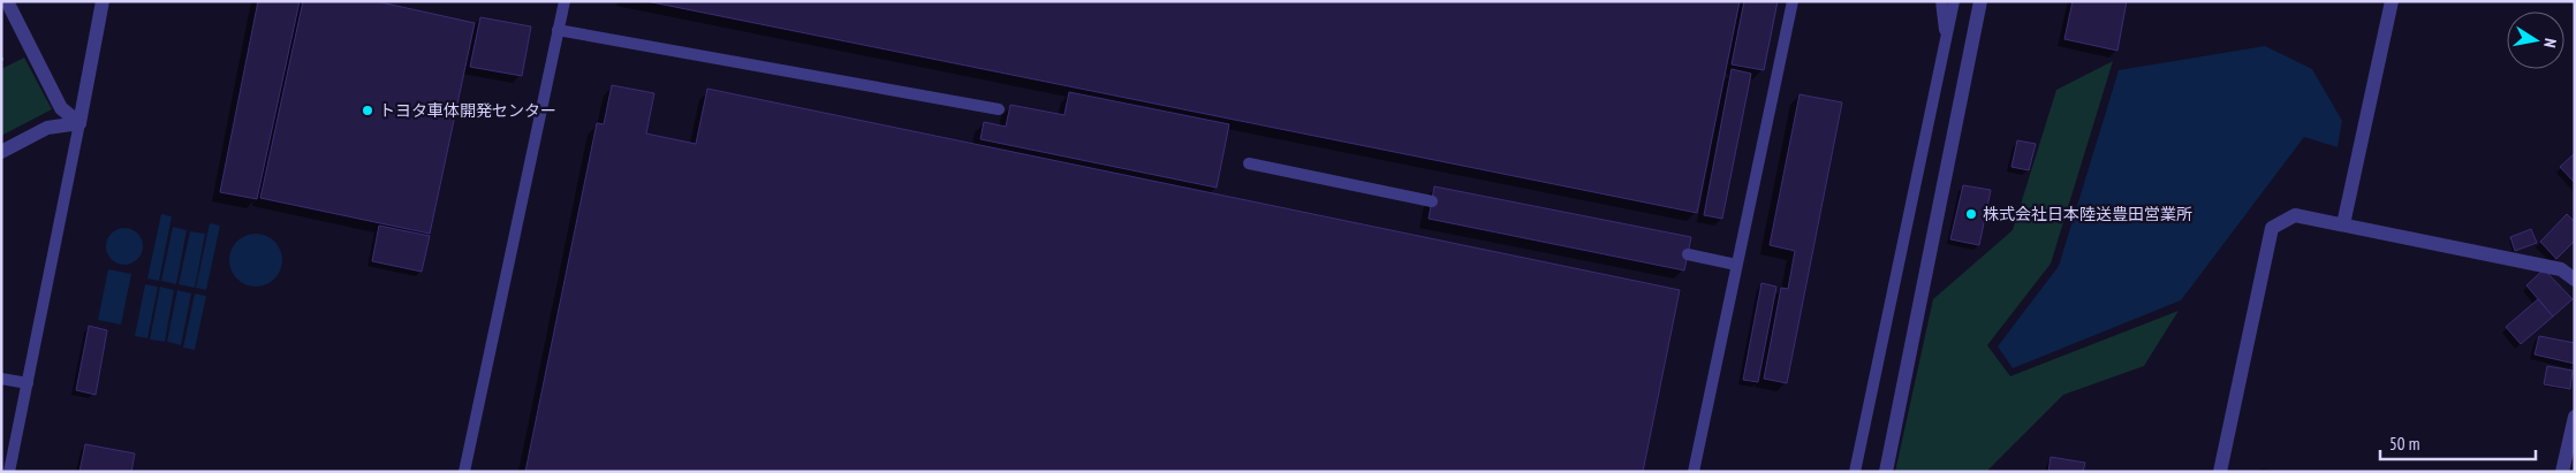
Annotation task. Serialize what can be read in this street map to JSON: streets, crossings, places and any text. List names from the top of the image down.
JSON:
{
  "places": ["トヨタ車体開発センター", "株式会社日本陸送豊田営業所"],
  "scale_bar": "50 m",
  "north": "right"
}
